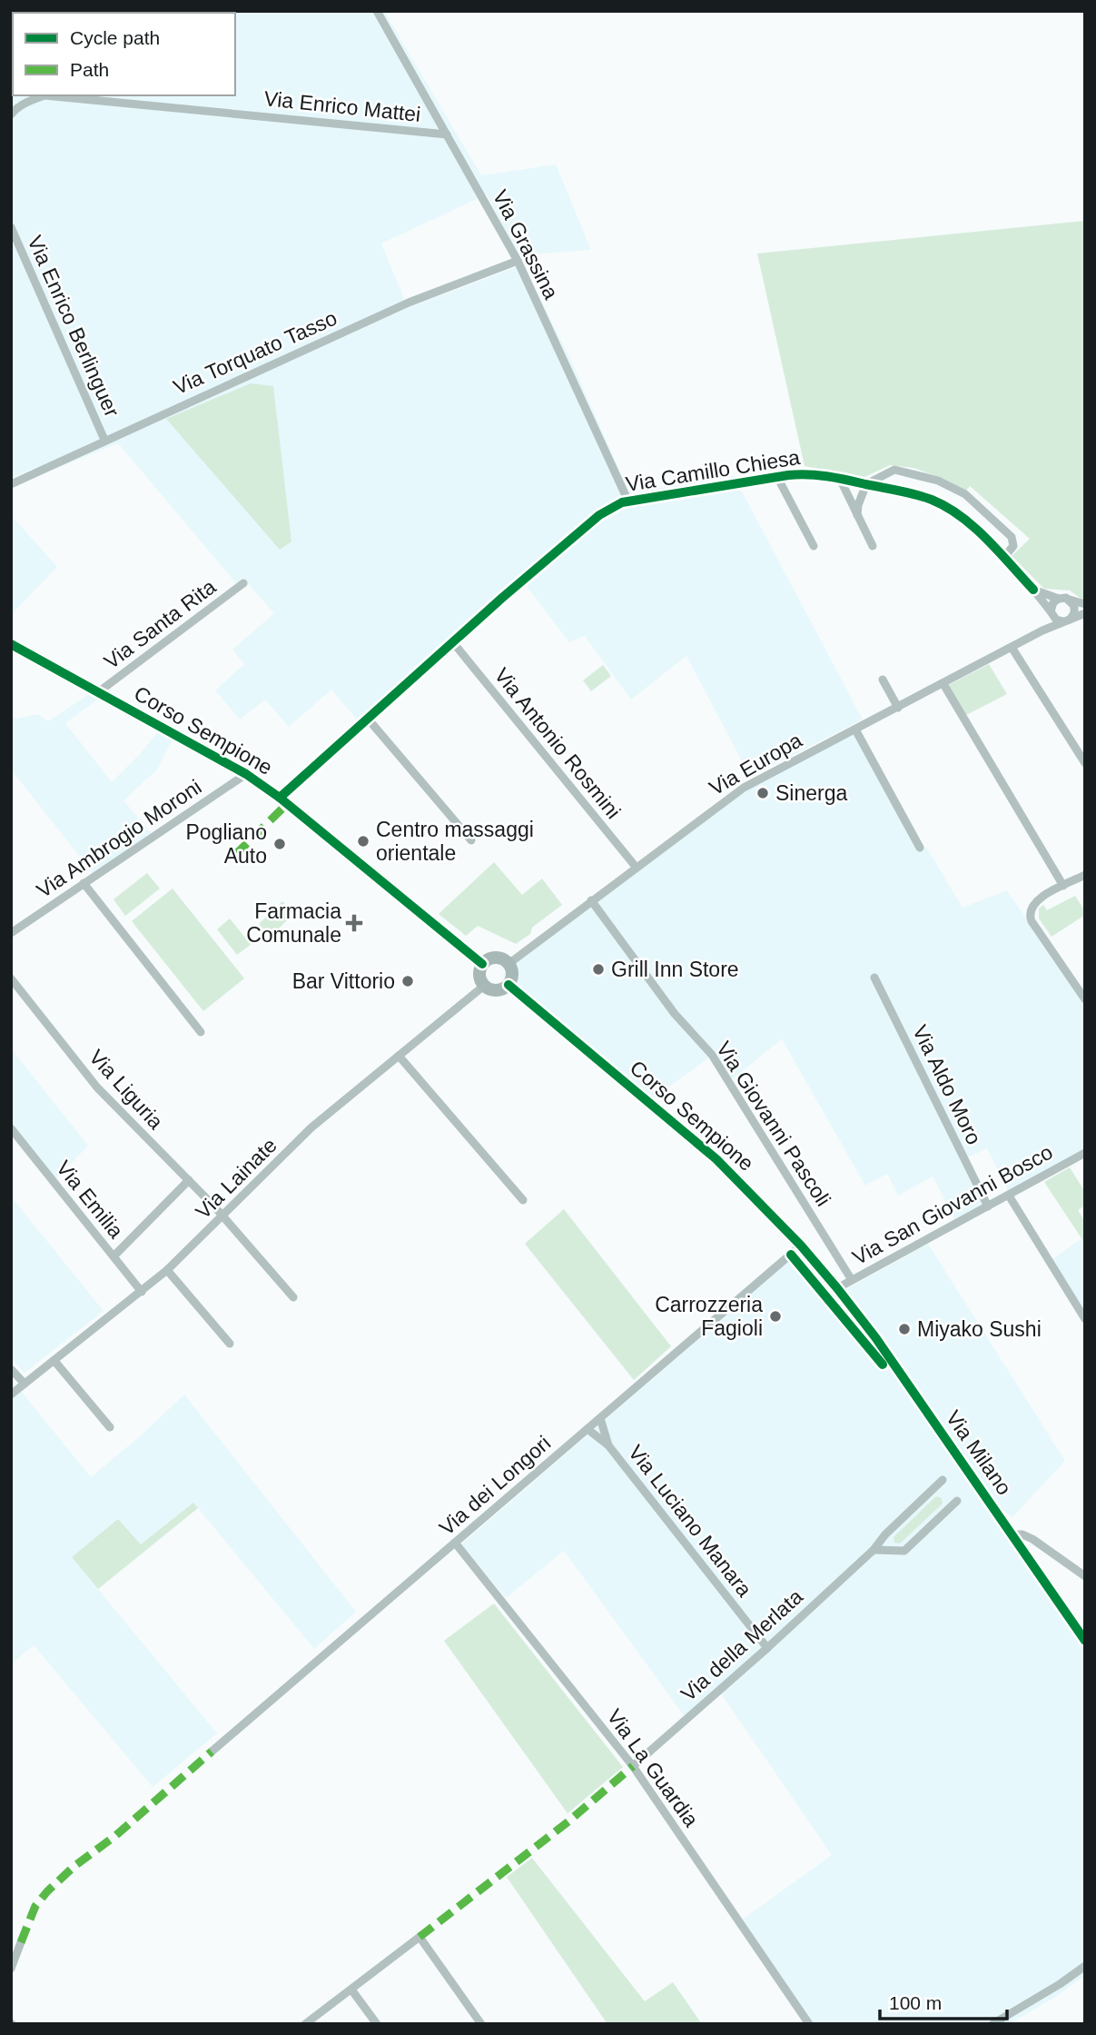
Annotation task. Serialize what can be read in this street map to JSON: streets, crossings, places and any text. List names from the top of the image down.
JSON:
{
  "streets": {
    "main road": ["Corso Sempione", "Via Milano"],
    "street": [
      "Via Enrico Mattei",
      "Via Grassina",
      "Via Enrico Berlinguer",
      "Via Torquato Tasso",
      "Via Camillo Chiesa",
      "Via Santa Rita",
      "Via Antonio Rosmini",
      "Via Europa",
      "Via Ambrogio Moroni",
      "Via Aldo Moro",
      "Via Liguria",
      "Via Giovanni Pascoli",
      "Via Lainate",
      "Via Emilia",
      "Via San Giovanni Bosco",
      "Via dei Longori",
      "Via Luciano Manara",
      "Via della Merlata",
      "Via La Guardia"
    ]
  },
  "crossings": [
    ["Via Enrico Mattei", "Via Grassina"],
    ["Via Grassina", "Via Torquato Tasso"],
    ["Via Grassina", "Via Camillo Chiesa"],
    ["Via Enrico Berlinguer", "Via Torquato Tasso"],
    ["Via Camillo Chiesa", "Corso Sempione"],
    ["Via Camillo Chiesa", "Via Antonio Rosmini"],
    ["Via Camillo Chiesa", "Via Europa"],
    ["Via Santa Rita", "Corso Sempione"],
    ["Corso Sempione", "Via Europa"],
    ["Corso Sempione", "Via Ambrogio Moroni"],
    ["Corso Sempione", "Via Lainate"],
    ["Corso Sempione", "Via San Giovanni Bosco"],
    ["Corso Sempione", "Via Milano"],
    ["Corso Sempione", "Via dei Longori"],
    ["Via Antonio Rosmini", "Via Europa"],
    ["Via Europa", "Via Giovanni Pascoli"],
    ["Via Europa", "Via Lainate"],
    ["Via Aldo Moro", "Via San Giovanni Bosco"],
    ["Via Liguria", "Via Lainate"],
    ["Via Giovanni Pascoli", "Via San Giovanni Bosco"],
    ["Via Lainate", "Via Emilia"],
    ["Via San Giovanni Bosco", "Via Milano"],
    ["Via dei Longori", "Via Luciano Manara"],
    ["Via dei Longori", "Via La Guardia"],
    ["Via Luciano Manara", "Via della Merlata"],
    ["Via della Merlata", "Via La Guardia"]
  ],
  "places": {
    "other": [
      "Sinerga",
      "Centro massaggi orientale",
      "Pogliano Auto",
      "Grill Inn Store",
      "Bar Vittorio",
      "Carrozzeria Fagioli",
      "Miyako Sushi"
    ],
    "health": ["Farmacia Comunale"]
  },
  "legend": ["Cycle path", "Path"],
  "scale_bar": "100 m"
}
